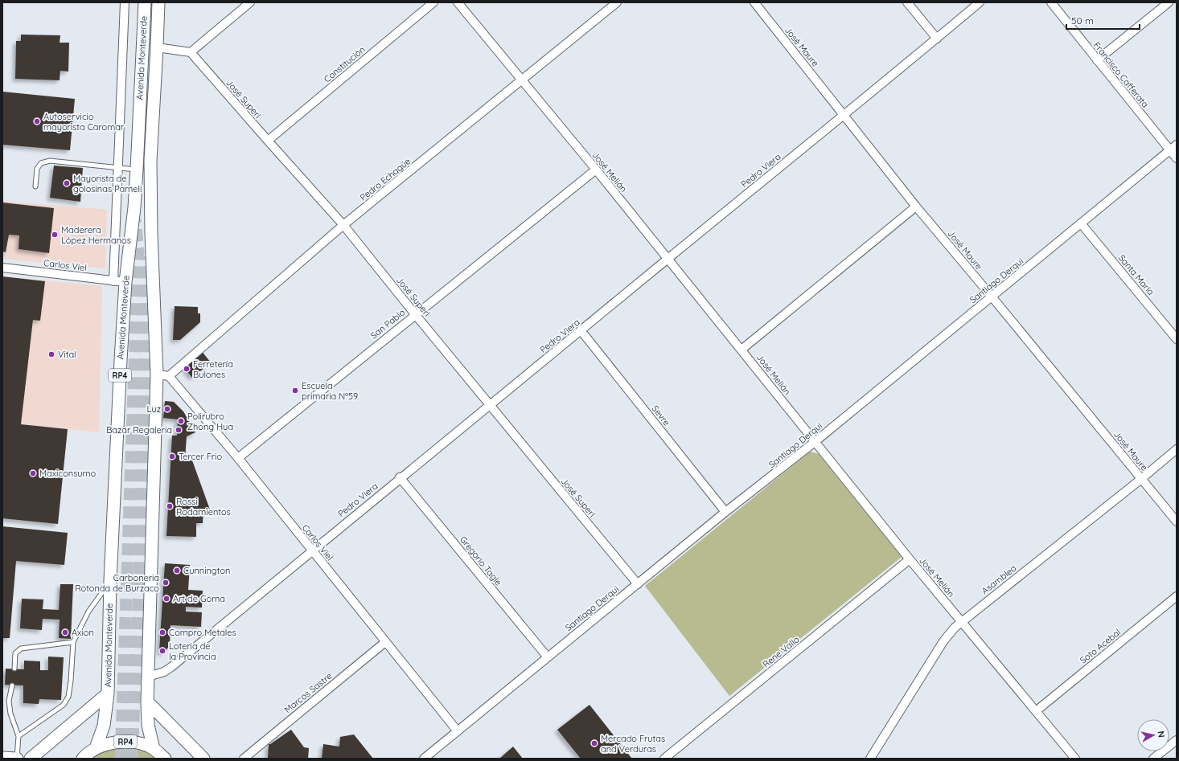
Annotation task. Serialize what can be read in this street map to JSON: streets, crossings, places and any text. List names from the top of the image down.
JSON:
{
  "streets": {
    "main road": ["Avenida Monteverde", "RP4"],
    "street": [
      "José Maure",
      "Constitución",
      "Francisco Cafferata",
      "José Superí",
      "Pedro Viera",
      "José Melián",
      "Pedro Echagüe",
      "Carlos Viel",
      "Santa María",
      "Santiago Derqui",
      "San Pablo",
      "Sevre",
      "Gregorio Tagle",
      "Asamblea",
      "Soto Acebal",
      "Rene Vallo",
      "Marcos Sastre"
    ]
  },
  "crossings": [
    ["José Maure", "Pedro Viera"],
    ["José Maure", "Santiago Derqui"],
    ["José Maure", "Asamblea"],
    ["Avenida Monteverde", "Pedro Viera"],
    ["Avenida Monteverde", "Pedro Echagüe"],
    ["Avenida Monteverde", "Carlos Viel"],
    ["Avenida Monteverde", "RP4"],
    ["Constitución", "José Superí"],
    ["Francisco Cafferata", "Santiago Derqui"],
    ["José Superí", "Pedro Viera"],
    ["José Superí", "Pedro Echagüe"],
    ["José Superí", "Santiago Derqui"],
    ["José Superí", "San Pablo"],
    ["Pedro Viera", "José Melián"],
    ["Pedro Viera", "Carlos Viel"],
    ["Pedro Viera", "Sevre"],
    ["Pedro Viera", "Gregorio Tagle"],
    ["José Melián", "Pedro Echagüe"],
    ["José Melián", "Santiago Derqui"],
    ["José Melián", "San Pablo"],
    ["José Melián", "Asamblea"],
    ["José Melián", "Soto Acebal"],
    ["José Melián", "Rene Vallo"],
    ["Pedro Echagüe", "Carlos Viel"],
    ["Carlos Viel", "Santiago Derqui"],
    ["Carlos Viel", "San Pablo"],
    ["Carlos Viel", "Marcos Sastre"],
    ["Santa María", "Santiago Derqui"],
    ["Santiago Derqui", "Sevre"],
    ["Santiago Derqui", "Gregorio Tagle"]
  ],
  "places": [
    "Autoservicio mayorista Caromar",
    "Mayorista de golosinas Pameli",
    "Maderera López Hermanos",
    "Vital",
    "Ferretería Bulones",
    "Escuela primaria Nº59",
    "Luz",
    "Polirubro Zhong Hua",
    "Bazar Regaleria",
    "Tercer Frio",
    "Maxiconsumo",
    "Rossi Rodamientos",
    "Cunnington",
    "Carboneria Rotonda de Burzaco",
    "Art de Goma",
    "Axion",
    "Compro Metales",
    "Loteria de la Provincia",
    "Mercado Frutas and Verduras"
  ],
  "scale_bar": "50 m",
  "north": "right"
}
